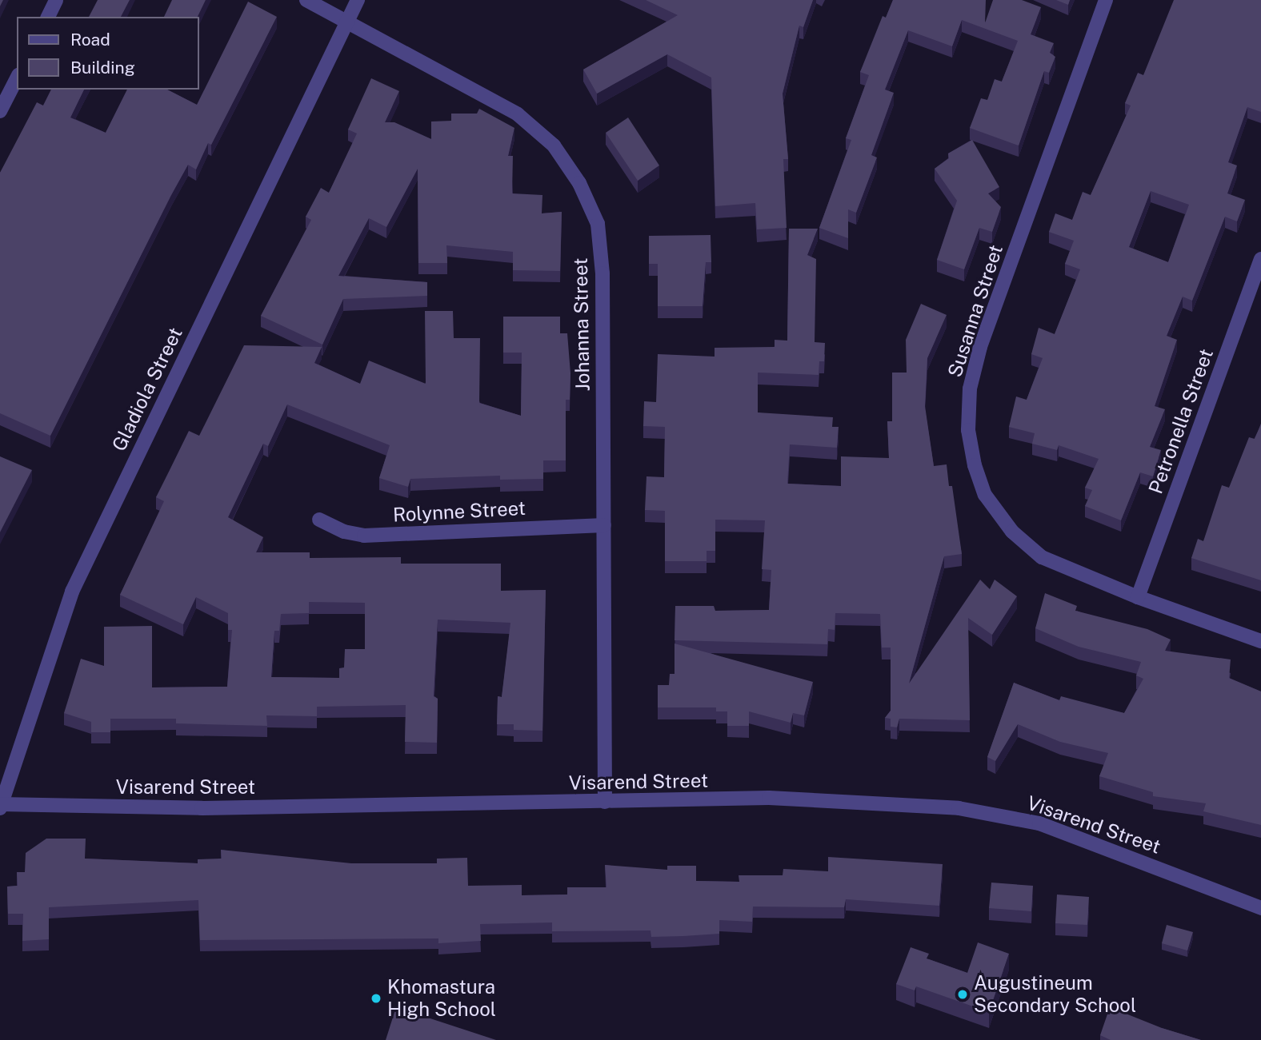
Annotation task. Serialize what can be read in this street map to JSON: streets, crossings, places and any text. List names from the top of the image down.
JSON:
{
  "streets": {
    "street": [
      "Susanna Street",
      "Johanna Street",
      "Gladiola Street",
      "Petronella Street",
      "Rolynne Street",
      "Visarend Street"
    ]
  },
  "crossings": [
    ["Susanna Street", "Petronella Street"],
    ["Johanna Street", "Gladiola Street"],
    ["Johanna Street", "Rolynne Street"],
    ["Johanna Street", "Visarend Street"],
    ["Gladiola Street", "Visarend Street"]
  ],
  "places": ["Augustineum Secondary School", "Khomastura High School"],
  "legend": ["Road", "Building"]
}
